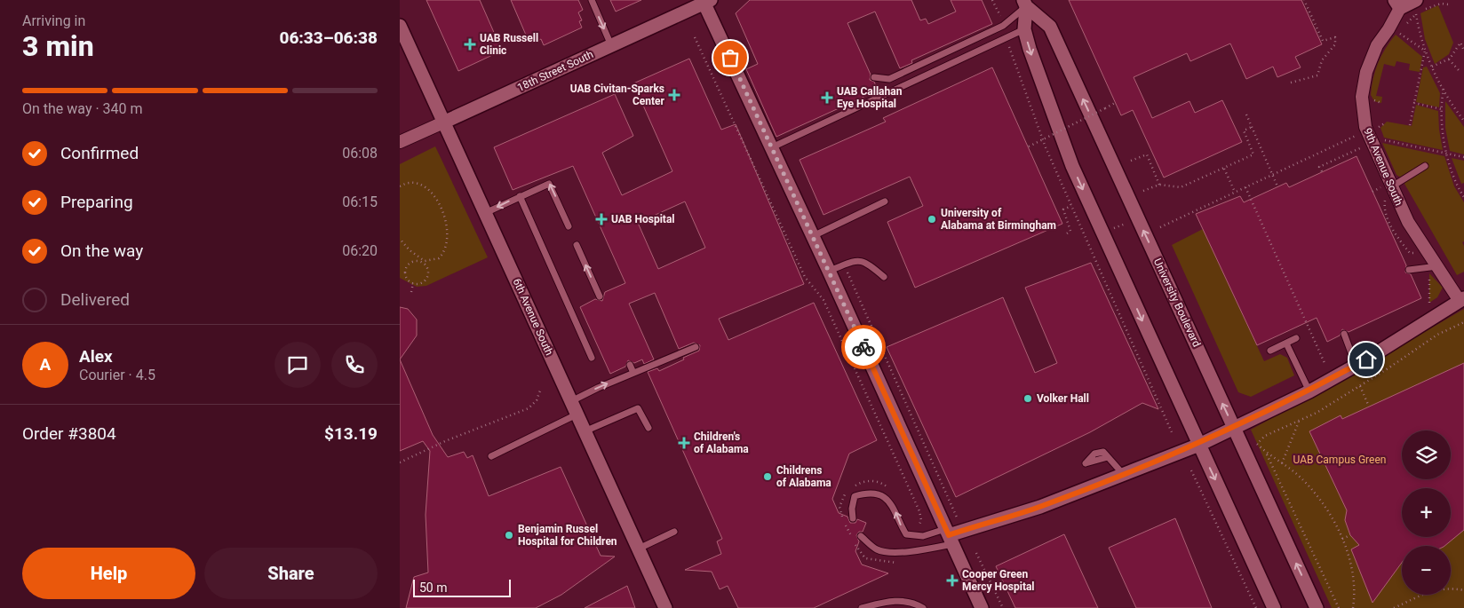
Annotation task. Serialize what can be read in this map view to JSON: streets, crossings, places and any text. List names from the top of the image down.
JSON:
{
  "streets": {
    "main road": ["18th Street South", "University Boulevard", "6th Avenue South"],
    "street": ["9th Avenue South"]
  },
  "crossings": [
    ["18th Street South", "6th Avenue South"]
  ],
  "parks": ["UAB Campus Green"],
  "places": {
    "health": [
      "UAB Russell Clinic",
      "UAB Civitan-Sparks Center",
      "UAB Callahan Eye Hospital",
      "UAB Hospital",
      "Children's of Alabama",
      "Cooper Green Mercy Hospital"
    ],
    "other": [
      "University of Alabama at Birmingham",
      "Volker Hall",
      "Childrens of Alabama",
      "Benjamin Russel Hospital for Children"
    ]
  },
  "scale_bar": "50 m",
  "page": {
    "heading": ["3 min", "Arriving in", "06:33–06:38"],
    "panel": [
      "Alex",
      "Courier · 4.5",
      "Order #3804",
      "$13.19"
    ],
    "bar": "On the way · 340 m",
    "list": [
      ["Confirmed", "06:08"],
      ["Preparing", "06:15"],
      ["On the way", "06:20"],
      "Delivered"
    ],
    "round": "A",
    "map_buttons": ["+", "−"],
    "buttons": ["Help", "Share"],
    "scale": "50 m"
  }
}
